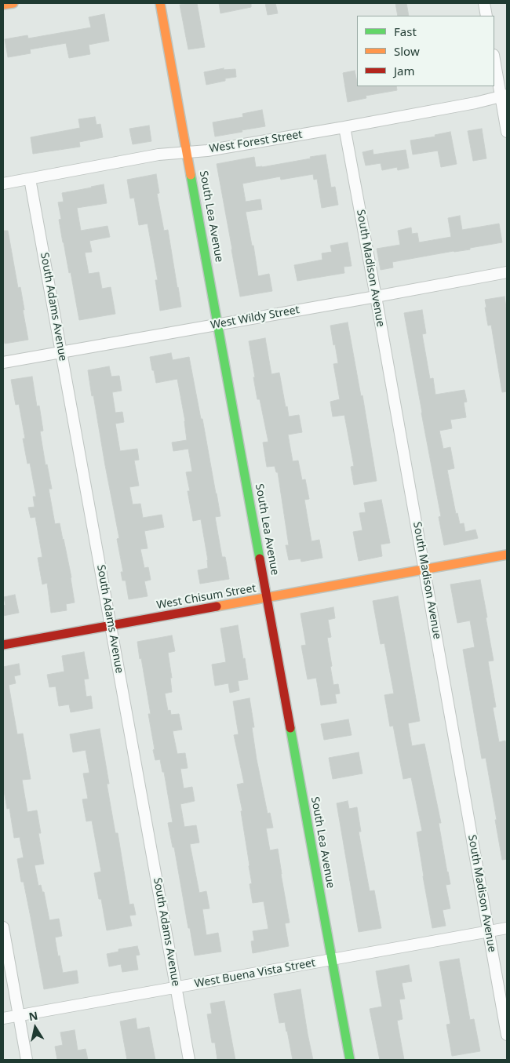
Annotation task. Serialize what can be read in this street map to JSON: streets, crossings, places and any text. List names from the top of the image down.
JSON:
{
  "streets": {
    "street": [
      "West Forest Street",
      "South Lea Avenue",
      "South Madison Avenue",
      "South Adams Avenue",
      "West Wildy Street",
      "West Chisum Street",
      "West Buena Vista Street"
    ]
  },
  "crossings": [
    ["West Forest Street", "South Lea Avenue"],
    ["West Forest Street", "South Madison Avenue"],
    ["West Forest Street", "South Adams Avenue"],
    ["South Lea Avenue", "West Wildy Street"],
    ["South Lea Avenue", "West Chisum Street"],
    ["South Lea Avenue", "West Buena Vista Street"],
    ["South Madison Avenue", "West Wildy Street"],
    ["South Madison Avenue", "West Chisum Street"],
    ["South Madison Avenue", "West Buena Vista Street"],
    ["South Adams Avenue", "West Wildy Street"],
    ["South Adams Avenue", "West Chisum Street"],
    ["South Adams Avenue", "West Buena Vista Street"]
  ],
  "legend": ["Fast", "Slow", "Jam"],
  "north": "top"
}
